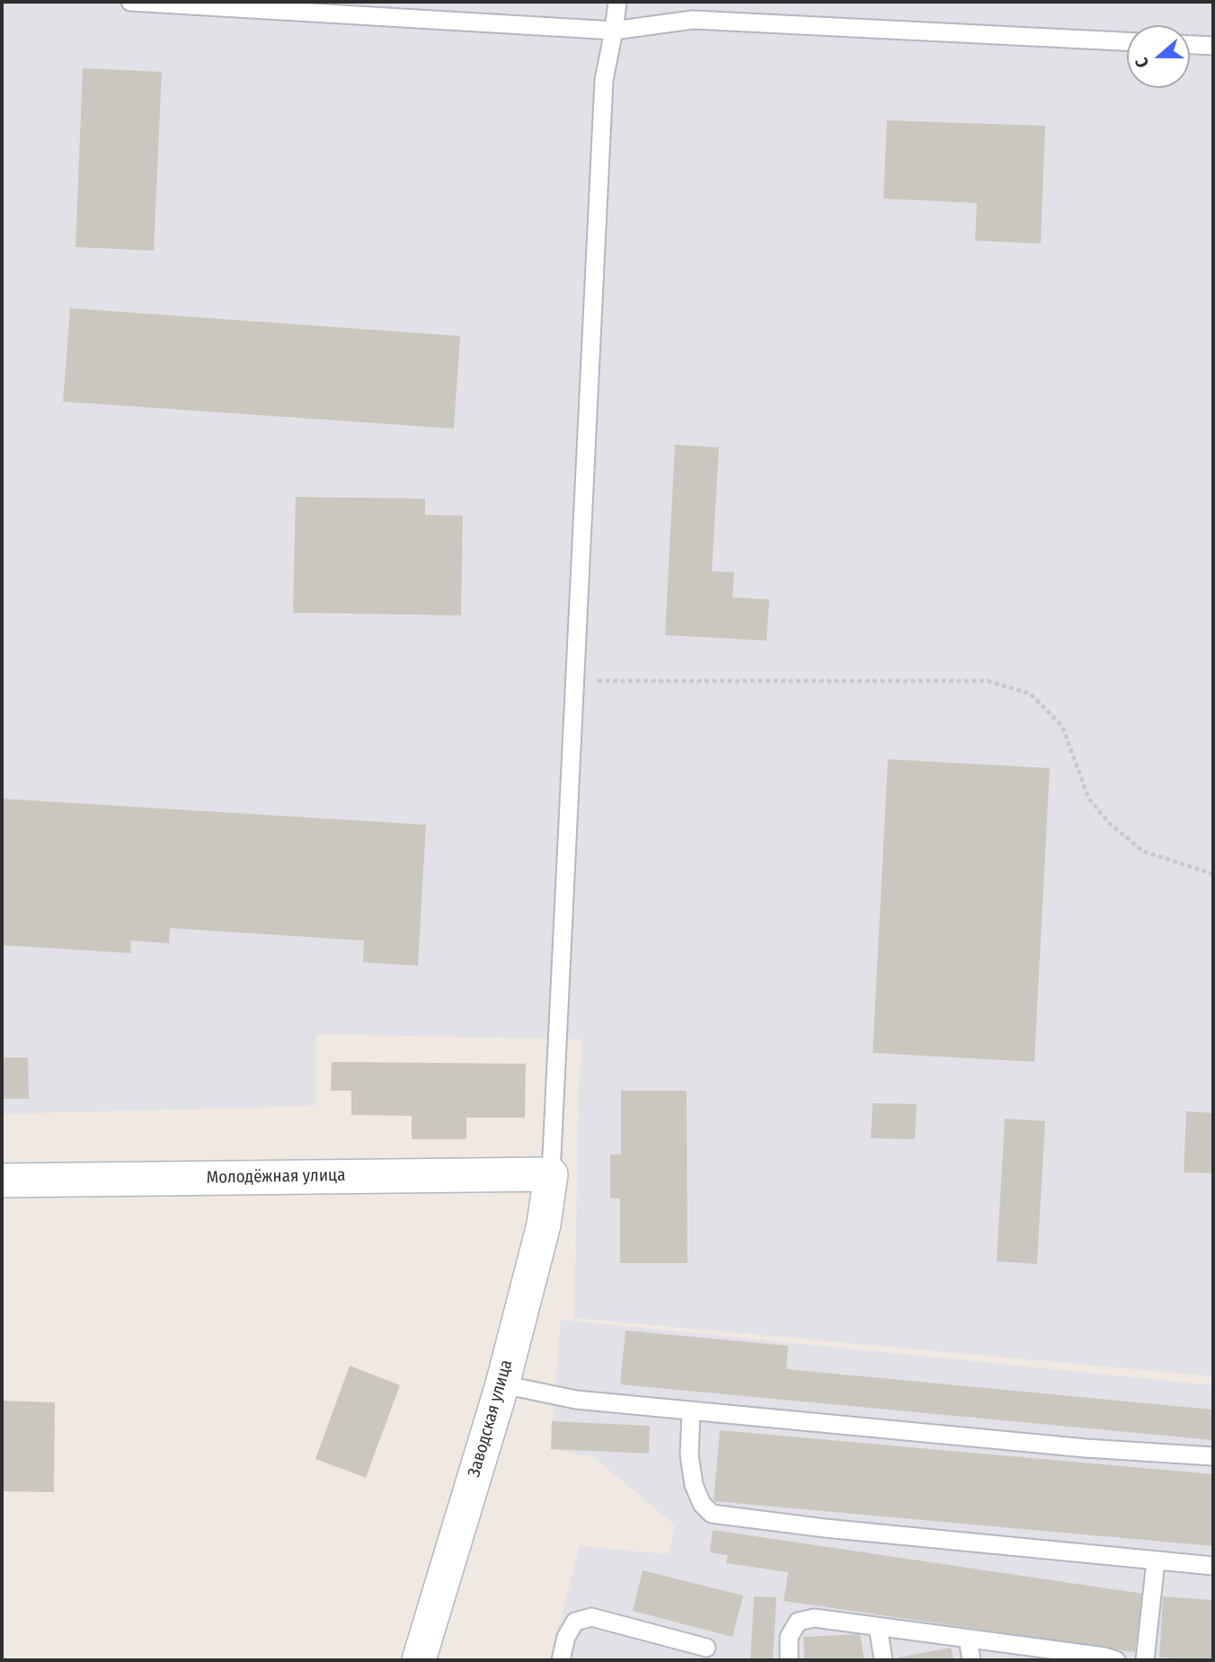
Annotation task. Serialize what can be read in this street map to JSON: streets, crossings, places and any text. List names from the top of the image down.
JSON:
{
  "streets": {
    "street": ["Молодёжная улица", "Заводская улица"]
  },
  "crossings": [
    ["Молодёжная улица", "Заводская улица"]
  ],
  "north": "left"
}
